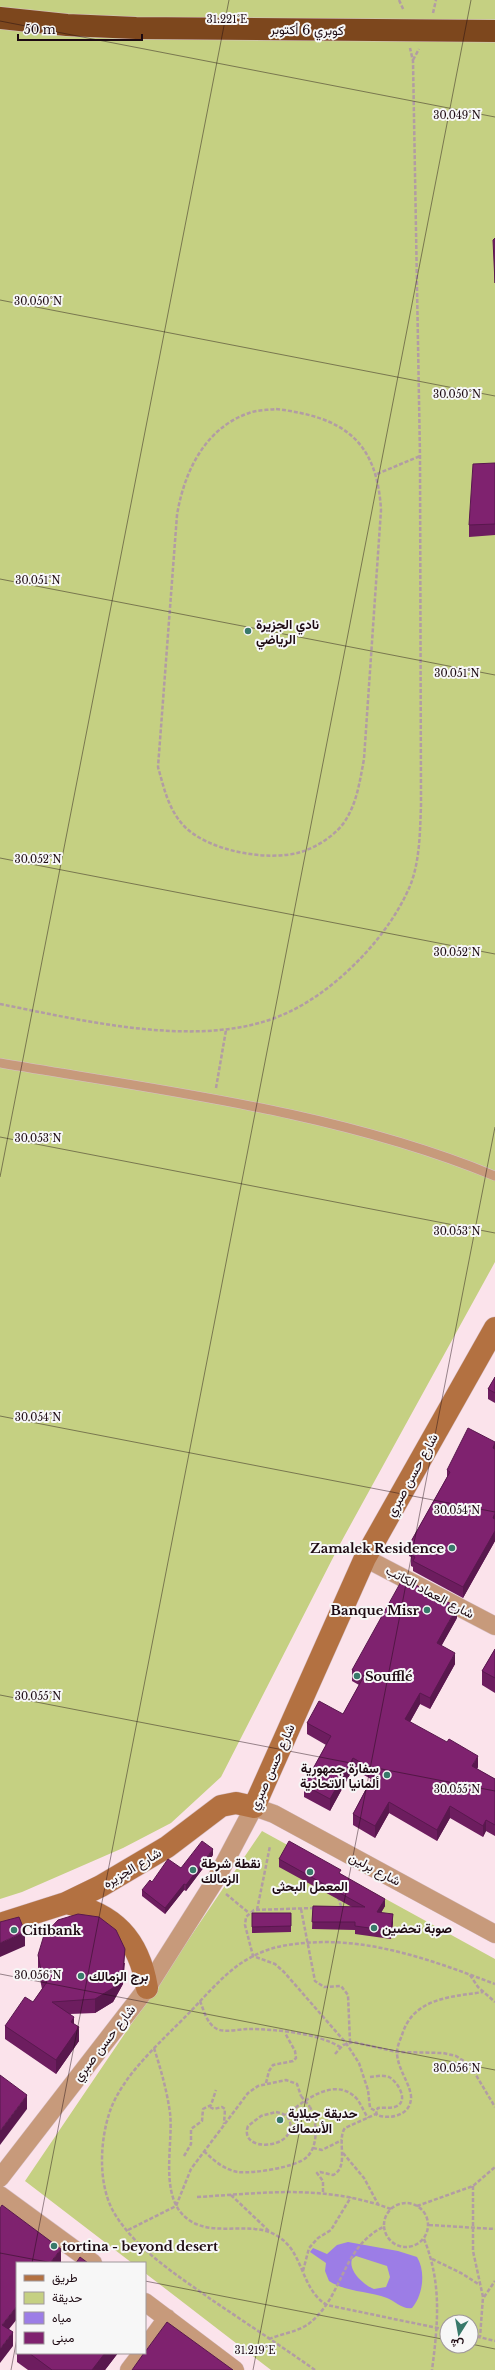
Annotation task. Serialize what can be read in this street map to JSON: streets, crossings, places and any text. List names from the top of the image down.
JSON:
{
  "streets": {
    "highway": ["كوبري 6 أكتوبر"],
    "street": [
      "شارع حسن صبري",
      "شارع العماد الكاتب",
      "شارع الجزيره",
      "شارع برلين"
    ]
  },
  "crossings": [
    ["شارع حسن صبري", "شارع العماد الكاتب"],
    ["شارع حسن صبري", "شارع الجزيره"],
    ["شارع حسن صبري", "شارع برلين"],
    ["شارع الجزيره", "شارع برلين"]
  ],
  "places": [
    "نادي الجزيرة الرياضي",
    "Zamalek Residence",
    "Banque Misr",
    "Soufflé",
    "سفارة جمهورية ألمانيا الاتحادية",
    "نقطة شرطة الزمالك",
    "المعمل البحثى",
    "صوبة تحضين",
    "Citibank",
    "برج الزمالك",
    "حديقة جيلاية الأسماك",
    "tortina - beyond desert"
  ],
  "legend": [
    "طريق",
    "حديقة",
    "مياه",
    "مبنى"
  ],
  "scale_bar": "50 m",
  "north": "bottom",
  "coordinates": [
    "31.221°E",
    "30.049°N",
    "30.050°N",
    "30.051°N",
    "30.052°N",
    "30.053°N",
    "30.054°N",
    "30.055°N",
    "30.056°N",
    "31.219°E"
  ]
}
